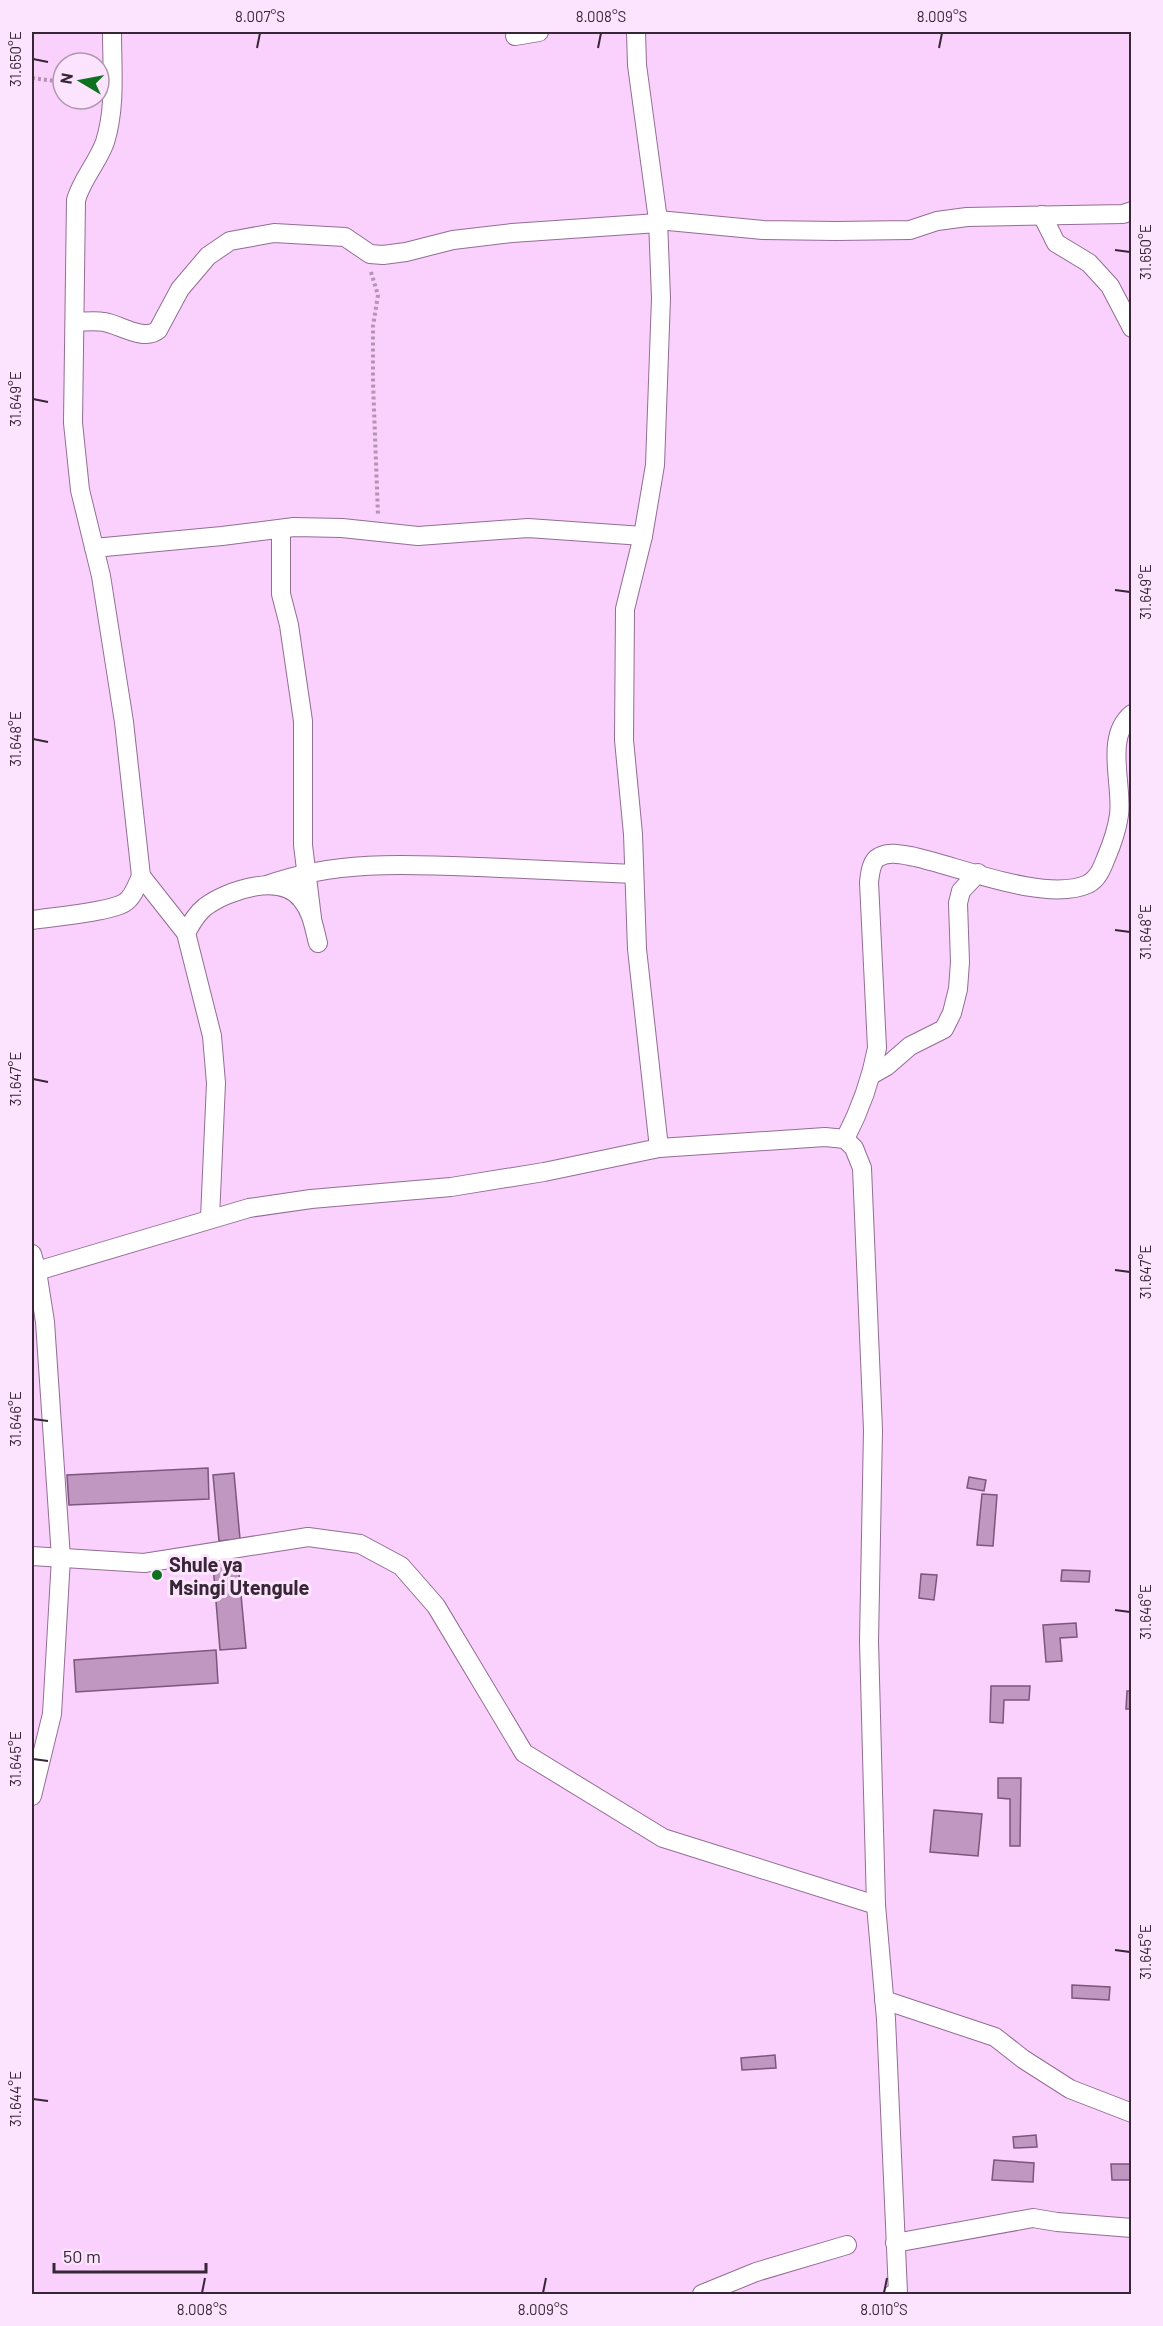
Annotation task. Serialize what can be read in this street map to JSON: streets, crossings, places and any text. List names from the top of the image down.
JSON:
{
  "places": ["Shule ya Msingi Utengule"],
  "scale_bar": "50 m",
  "north": "left",
  "coordinates": [
    "8.007°S",
    "8.008°S",
    "8.009°S",
    "31.650°E",
    "31.649°E",
    "31.648°E",
    "31.647°E",
    "31.646°E",
    "31.645°E",
    "31.644°E",
    "8.010°S"
  ]
}
